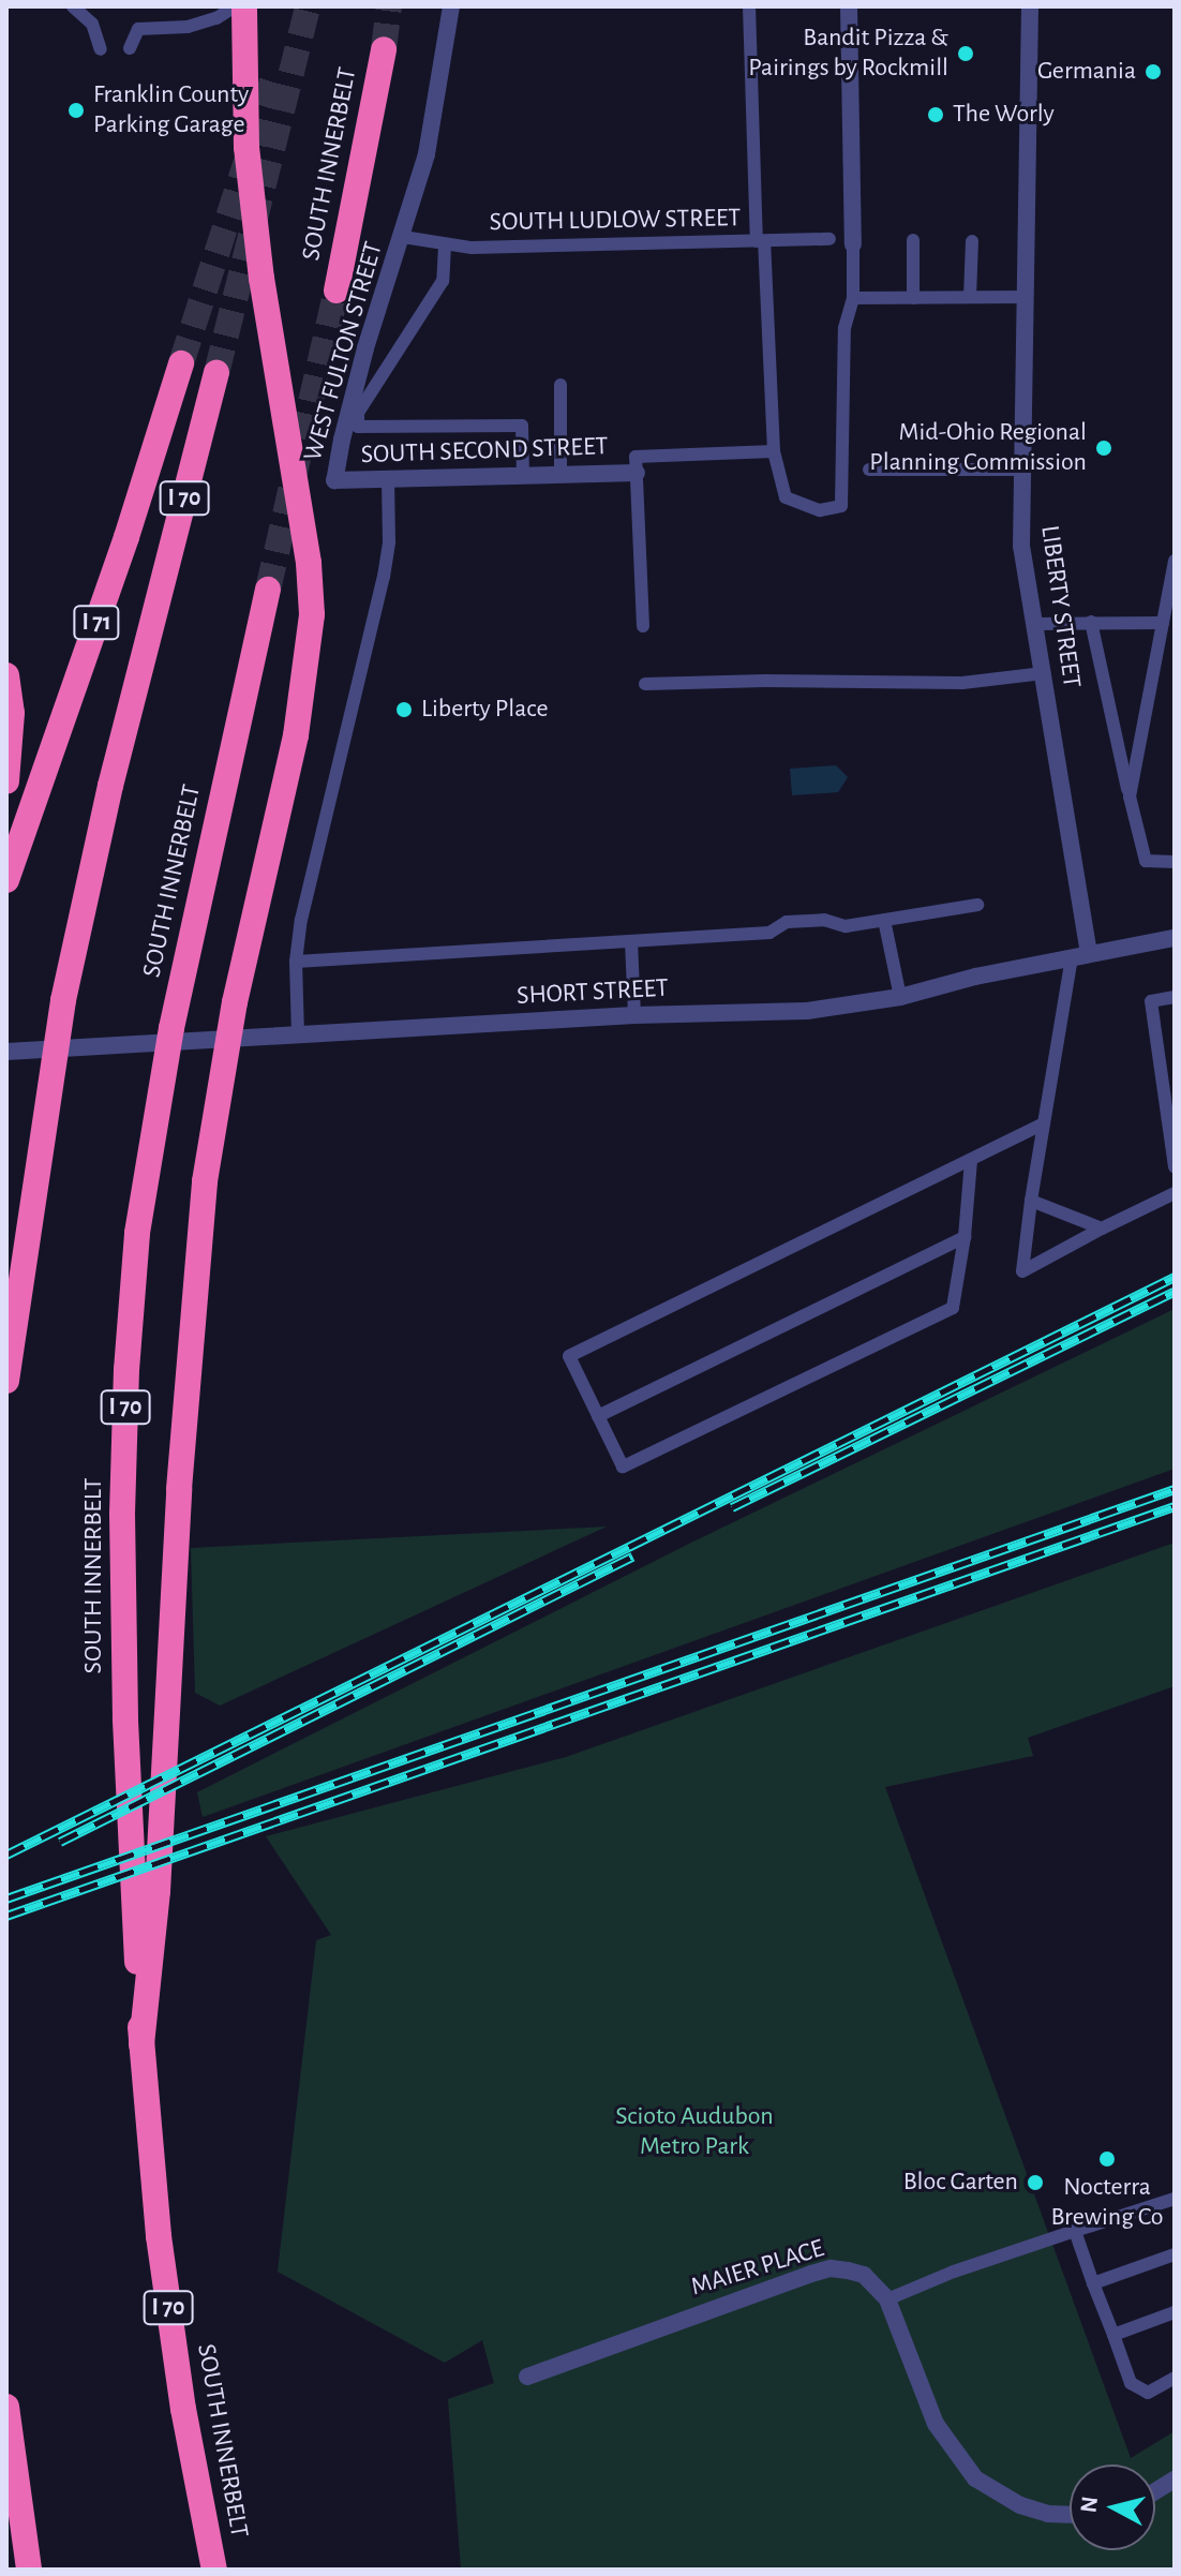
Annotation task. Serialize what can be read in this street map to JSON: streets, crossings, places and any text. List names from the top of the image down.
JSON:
{
  "streets": {
    "highway": ["SOUTH INNERBELT", "I 70", "I 71"],
    "street": [
      "WEST FULTON STREET",
      "SOUTH SECOND STREET",
      "LIBERTY STREET",
      "SHORT STREET",
      "MAIER PLACE"
    ],
    "lane": ["SOUTH LUDLOW STREET"]
  },
  "crossings": [
    ["SOUTH LUDLOW STREET", "WEST FULTON STREET"],
    ["WEST FULTON STREET", "SOUTH SECOND STREET"],
    ["LIBERTY STREET", "SHORT STREET"]
  ],
  "parks": ["Scioto Audubon Metro Park"],
  "places": [
    "Bandit Pizza & Pairings by Rockmill",
    "Germania",
    "Franklin County Parking Garage",
    "The Worly",
    "Mid-Ohio Regional Planning Commission",
    "Liberty Place",
    "Nocterra Brewing Co",
    "Bloc Garten"
  ],
  "north": "left"
}
